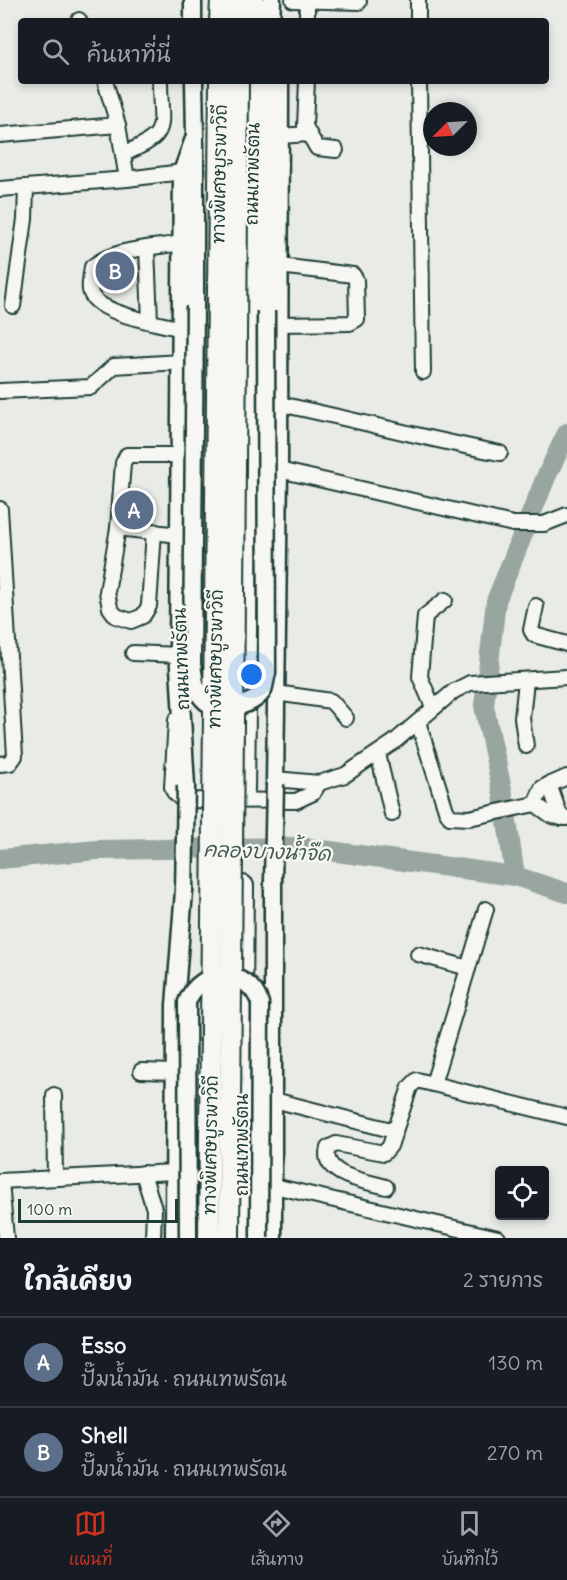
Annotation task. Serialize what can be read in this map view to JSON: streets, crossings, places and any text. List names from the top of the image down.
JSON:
{
  "streets": {
    "highway": ["ทางพิเศษบูรพาวิถี", "ถนนเทพรัตน"]
  },
  "water": ["คลองบางน้ำจืด"],
  "scale_bar": "100 m",
  "north": "bottom left",
  "page": {
    "search": "ค้นหาที่นี่",
    "pins": ["B", "A"],
    "scale": "100 m",
    "heading": ["ใกล้เคียง", "2 รายการ"],
    "list": [
      {
        "mark": "A",
        "name": "Esso",
        "note": "ปั๊มน้ำมัน · ถนนเทพรัตน",
        "value": "130 m"
      },
      {
        "mark": "B",
        "name": "Shell",
        "note": "ปั๊มน้ำมัน · ถนนเทพรัตน",
        "value": "270 m"
      }
    ],
    "nav": ["แผนที่", "เส้นทาง", "บันทึกไว้"]
  }
}
